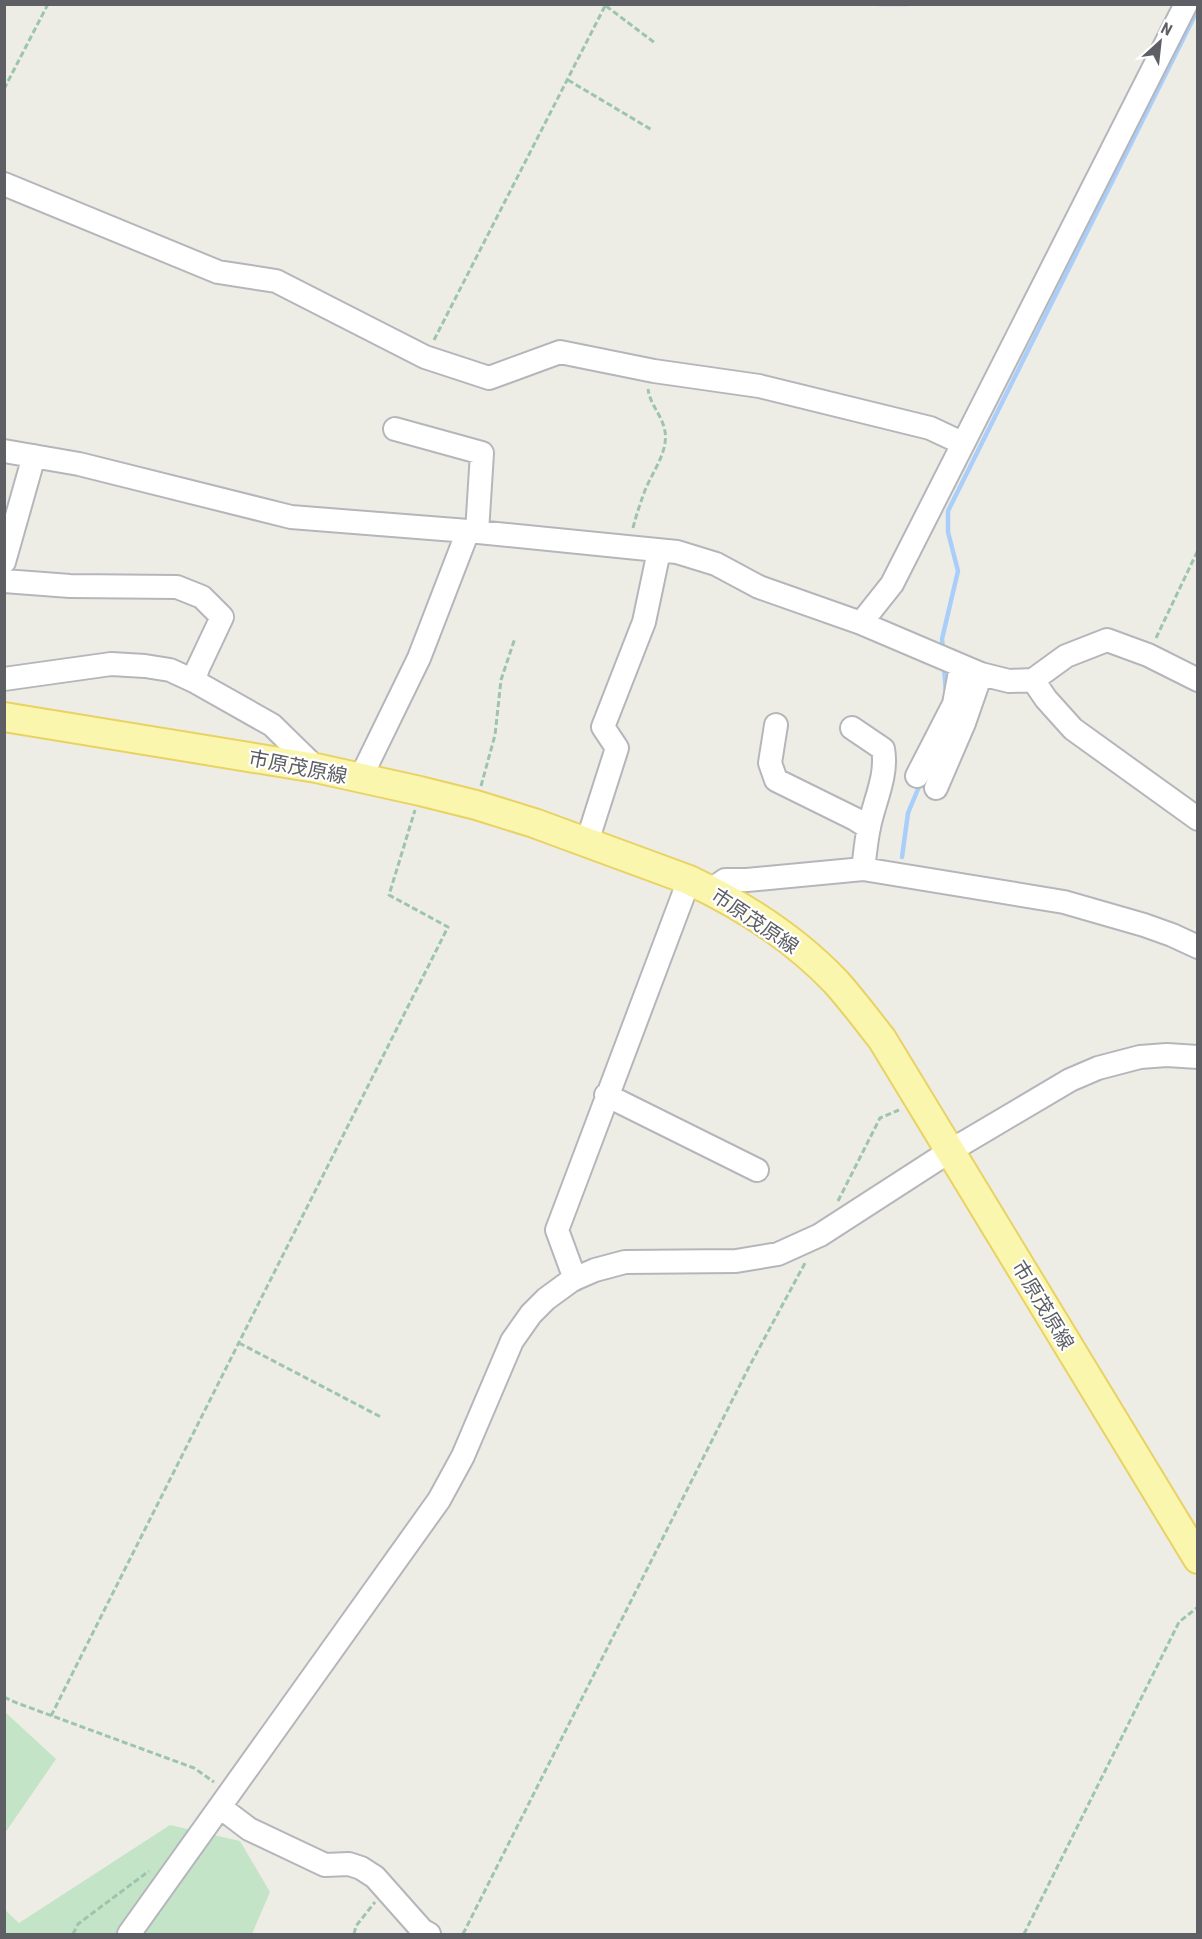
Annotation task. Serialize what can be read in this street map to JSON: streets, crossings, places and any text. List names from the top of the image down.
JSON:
{
  "streets": {
    "main road": ["市原茂原線"]
  },
  "north": "top right"
}
